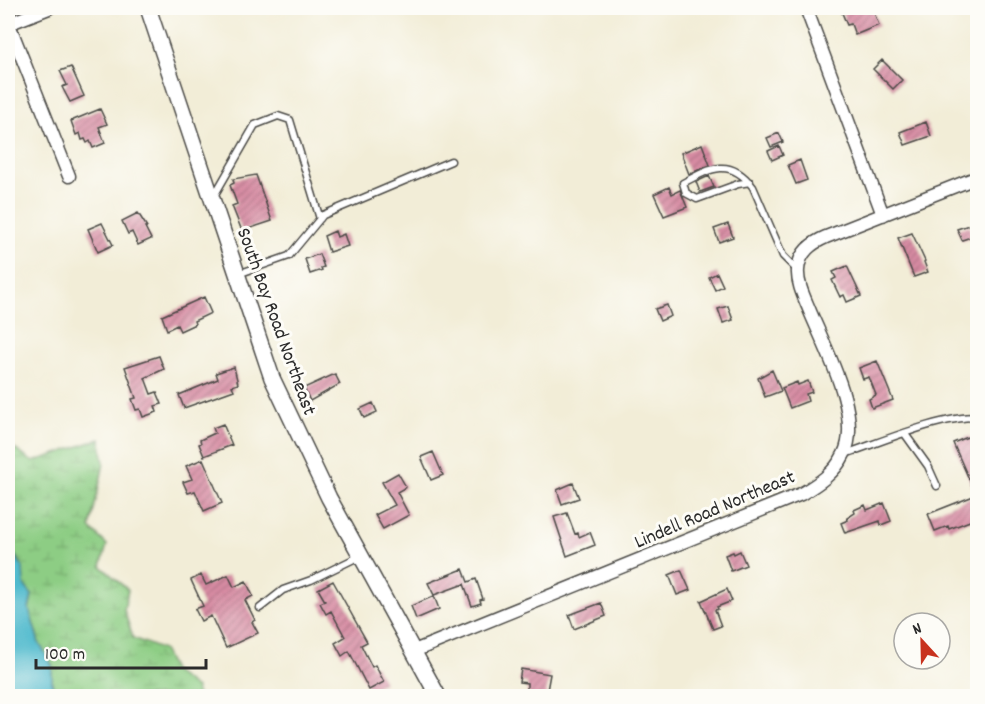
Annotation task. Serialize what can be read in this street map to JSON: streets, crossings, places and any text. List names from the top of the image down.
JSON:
{
  "streets": {
    "street": ["South Bay Road Northeast", "Lindell Road Northeast"]
  },
  "crossings": [
    ["South Bay Road Northeast", "Lindell Road Northeast"]
  ],
  "scale_bar": "100 m",
  "north": "top"
}
